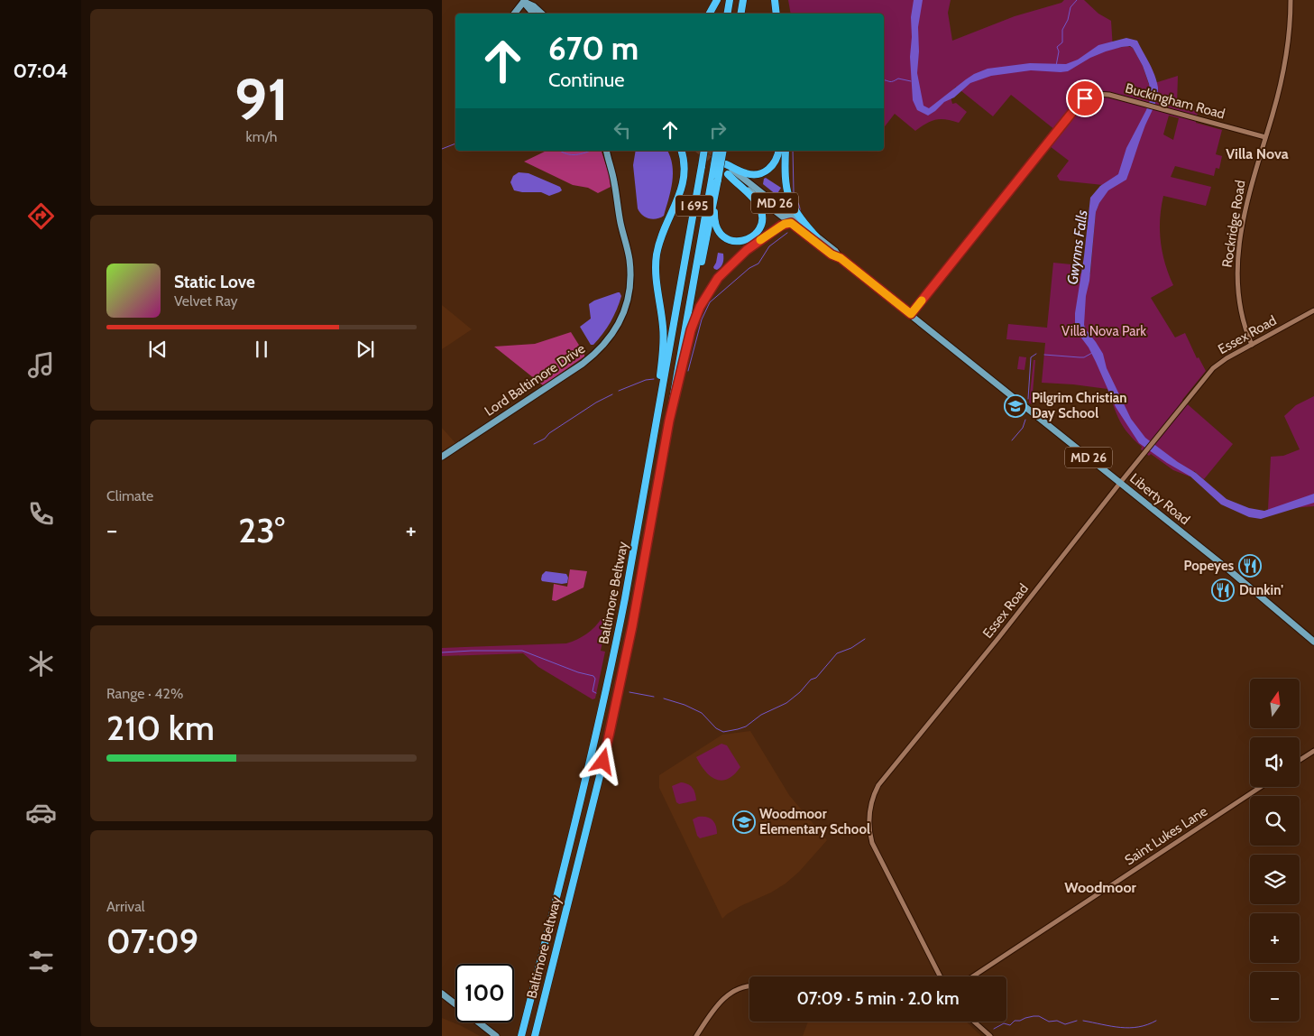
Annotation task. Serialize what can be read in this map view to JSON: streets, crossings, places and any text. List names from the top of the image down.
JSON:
{
  "streets": {
    "highway": ["I 695", "Baltimore Beltway"],
    "main road": ["MD 26", "Lord Baltimore Drive", "Liberty Road"],
    "street": [
      "Buckingham Road",
      "Rockridge Road",
      "Essex Road",
      "Saint Lukes Lane"
    ]
  },
  "crossings": [
    ["Buckingham Road", "Rockridge Road"],
    ["Buckingham Road", "Liberty Road"],
    ["Rockridge Road", "Essex Road"],
    ["Essex Road", "Liberty Road"]
  ],
  "districts": ["Villa Nova", "Woodmoor"],
  "water": ["Gwynns Falls"],
  "parks": ["Villa Nova Park"],
  "places": {
    "school or university": ["Pilgrim Christian Day School", "Woodmoor Elementary School"],
    "restaurant": ["Popeyes", "Dunkin'"]
  },
  "north": "top",
  "page": {
    "tabs": "07:04",
    "tile": [
      ["91", "km/h"],
      "Climate",
      ["Range · 42%", "210 km"],
      ["Arrival", "07:09"]
    ],
    "turn": ["670 m", "Continue"],
    "song": ["Static Love", "Velvet Ray"],
    "heat": ["−", "23°", "+"],
    "map_buttons": ["+", "−"],
    "limit": "100",
    "trip": "07:09 · 5 min · 2.0 km"
  }
}
